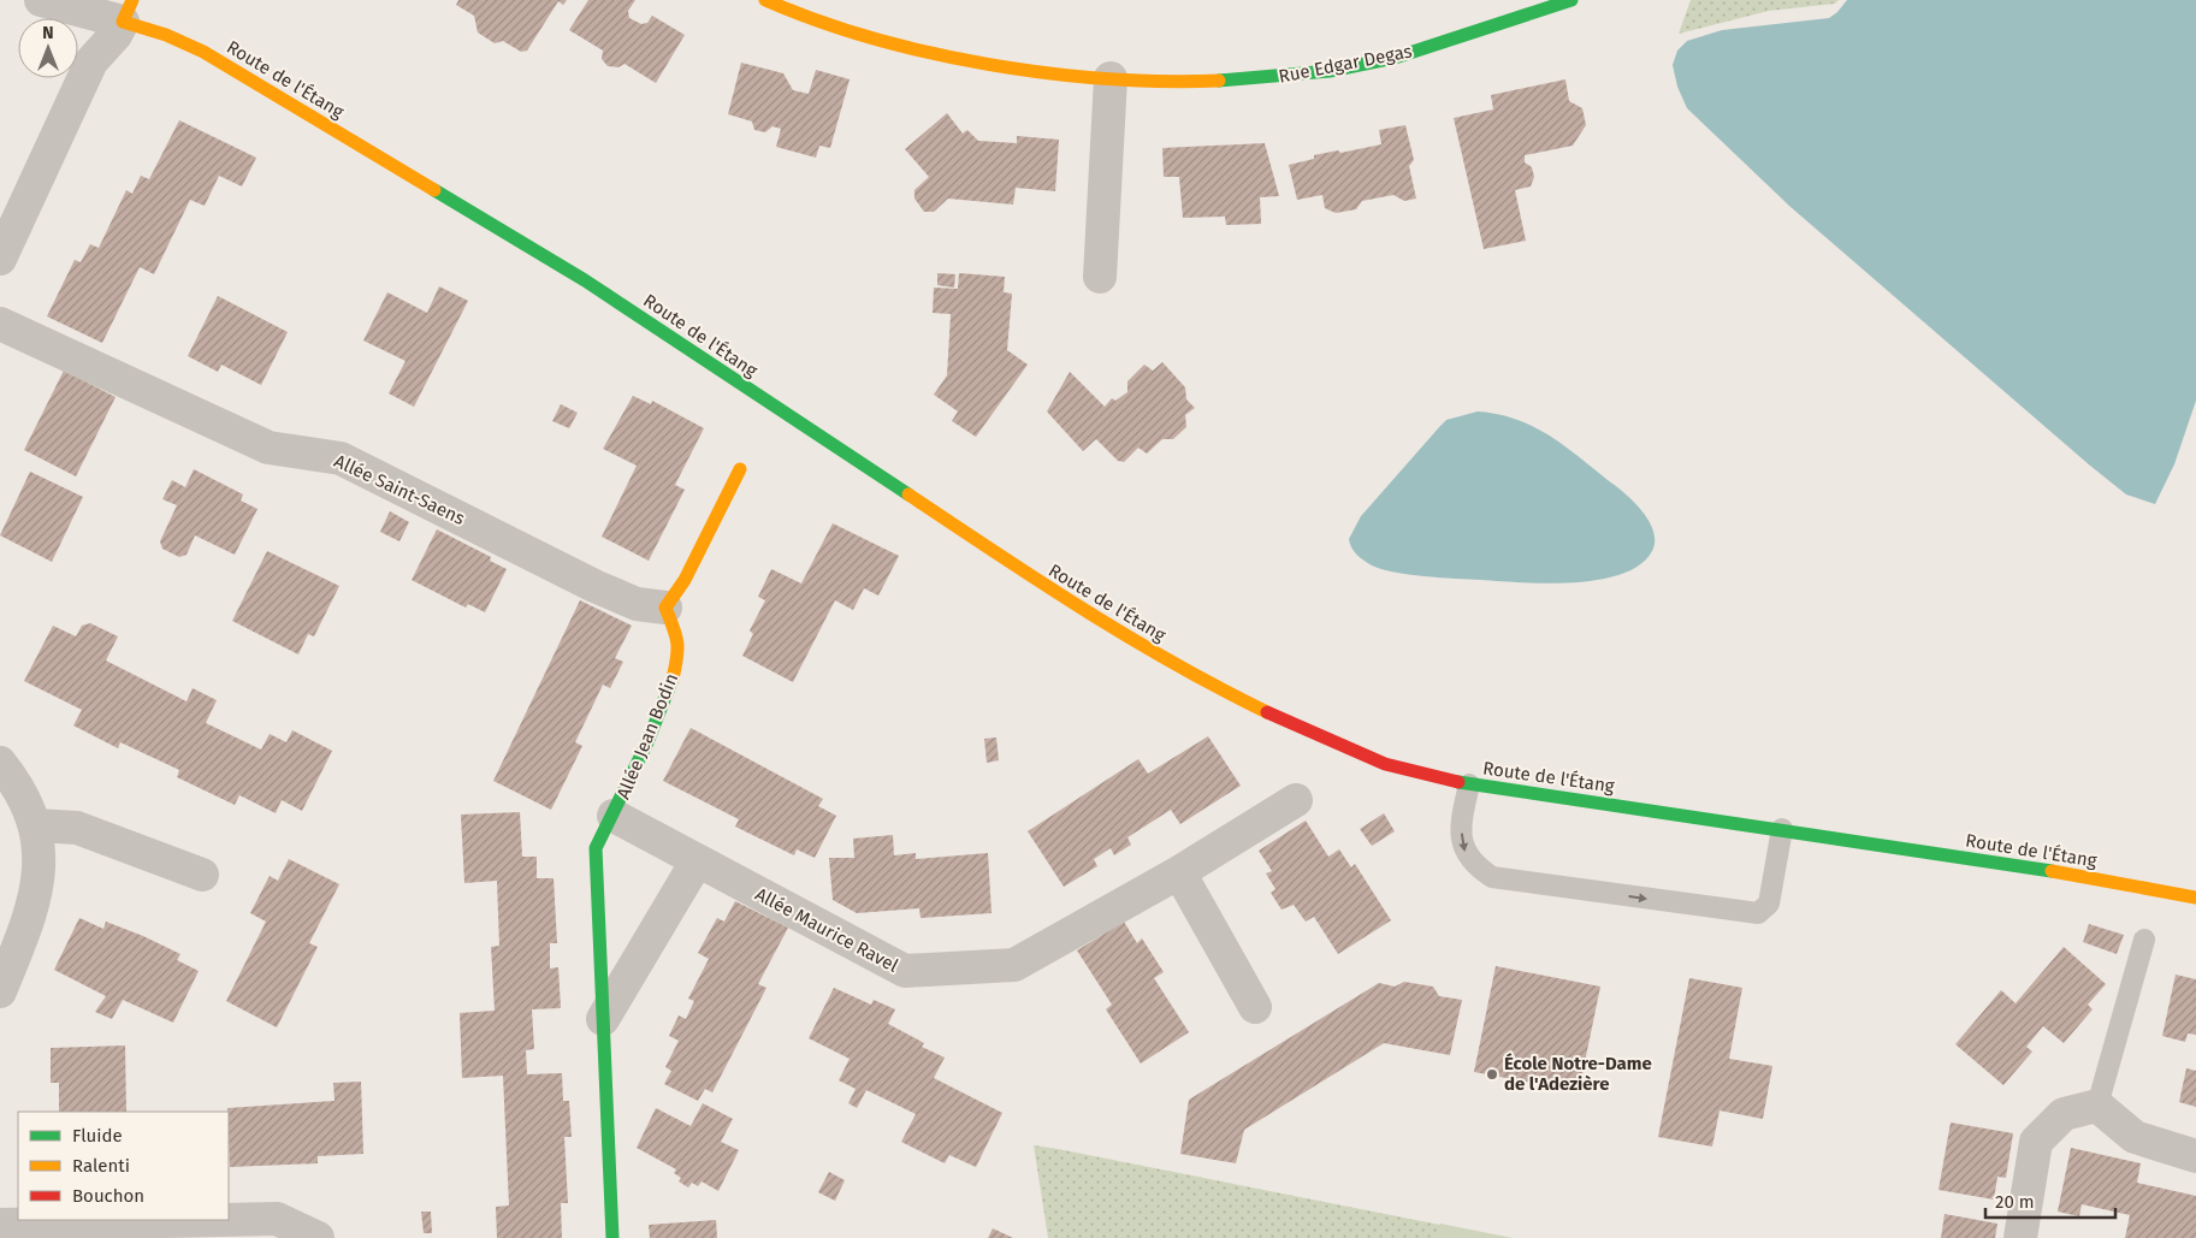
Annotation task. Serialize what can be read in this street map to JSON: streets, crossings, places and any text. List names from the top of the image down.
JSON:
{
  "streets": {
    "street": [
      "Rue Edgar Degas",
      "Route de l'Étang",
      "Allée Saint-Saens",
      "Allée Jean Bodin",
      "Allée Maurice Ravel"
    ]
  },
  "crossings": [
    ["Allée Saint-Saens", "Allée Jean Bodin"],
    ["Allée Jean Bodin", "Allée Maurice Ravel"]
  ],
  "places": ["École Notre-Dame de l'Adezière"],
  "legend": ["Fluide", "Ralenti", "Bouchon"],
  "scale_bar": "20 m",
  "north": "top"
}
